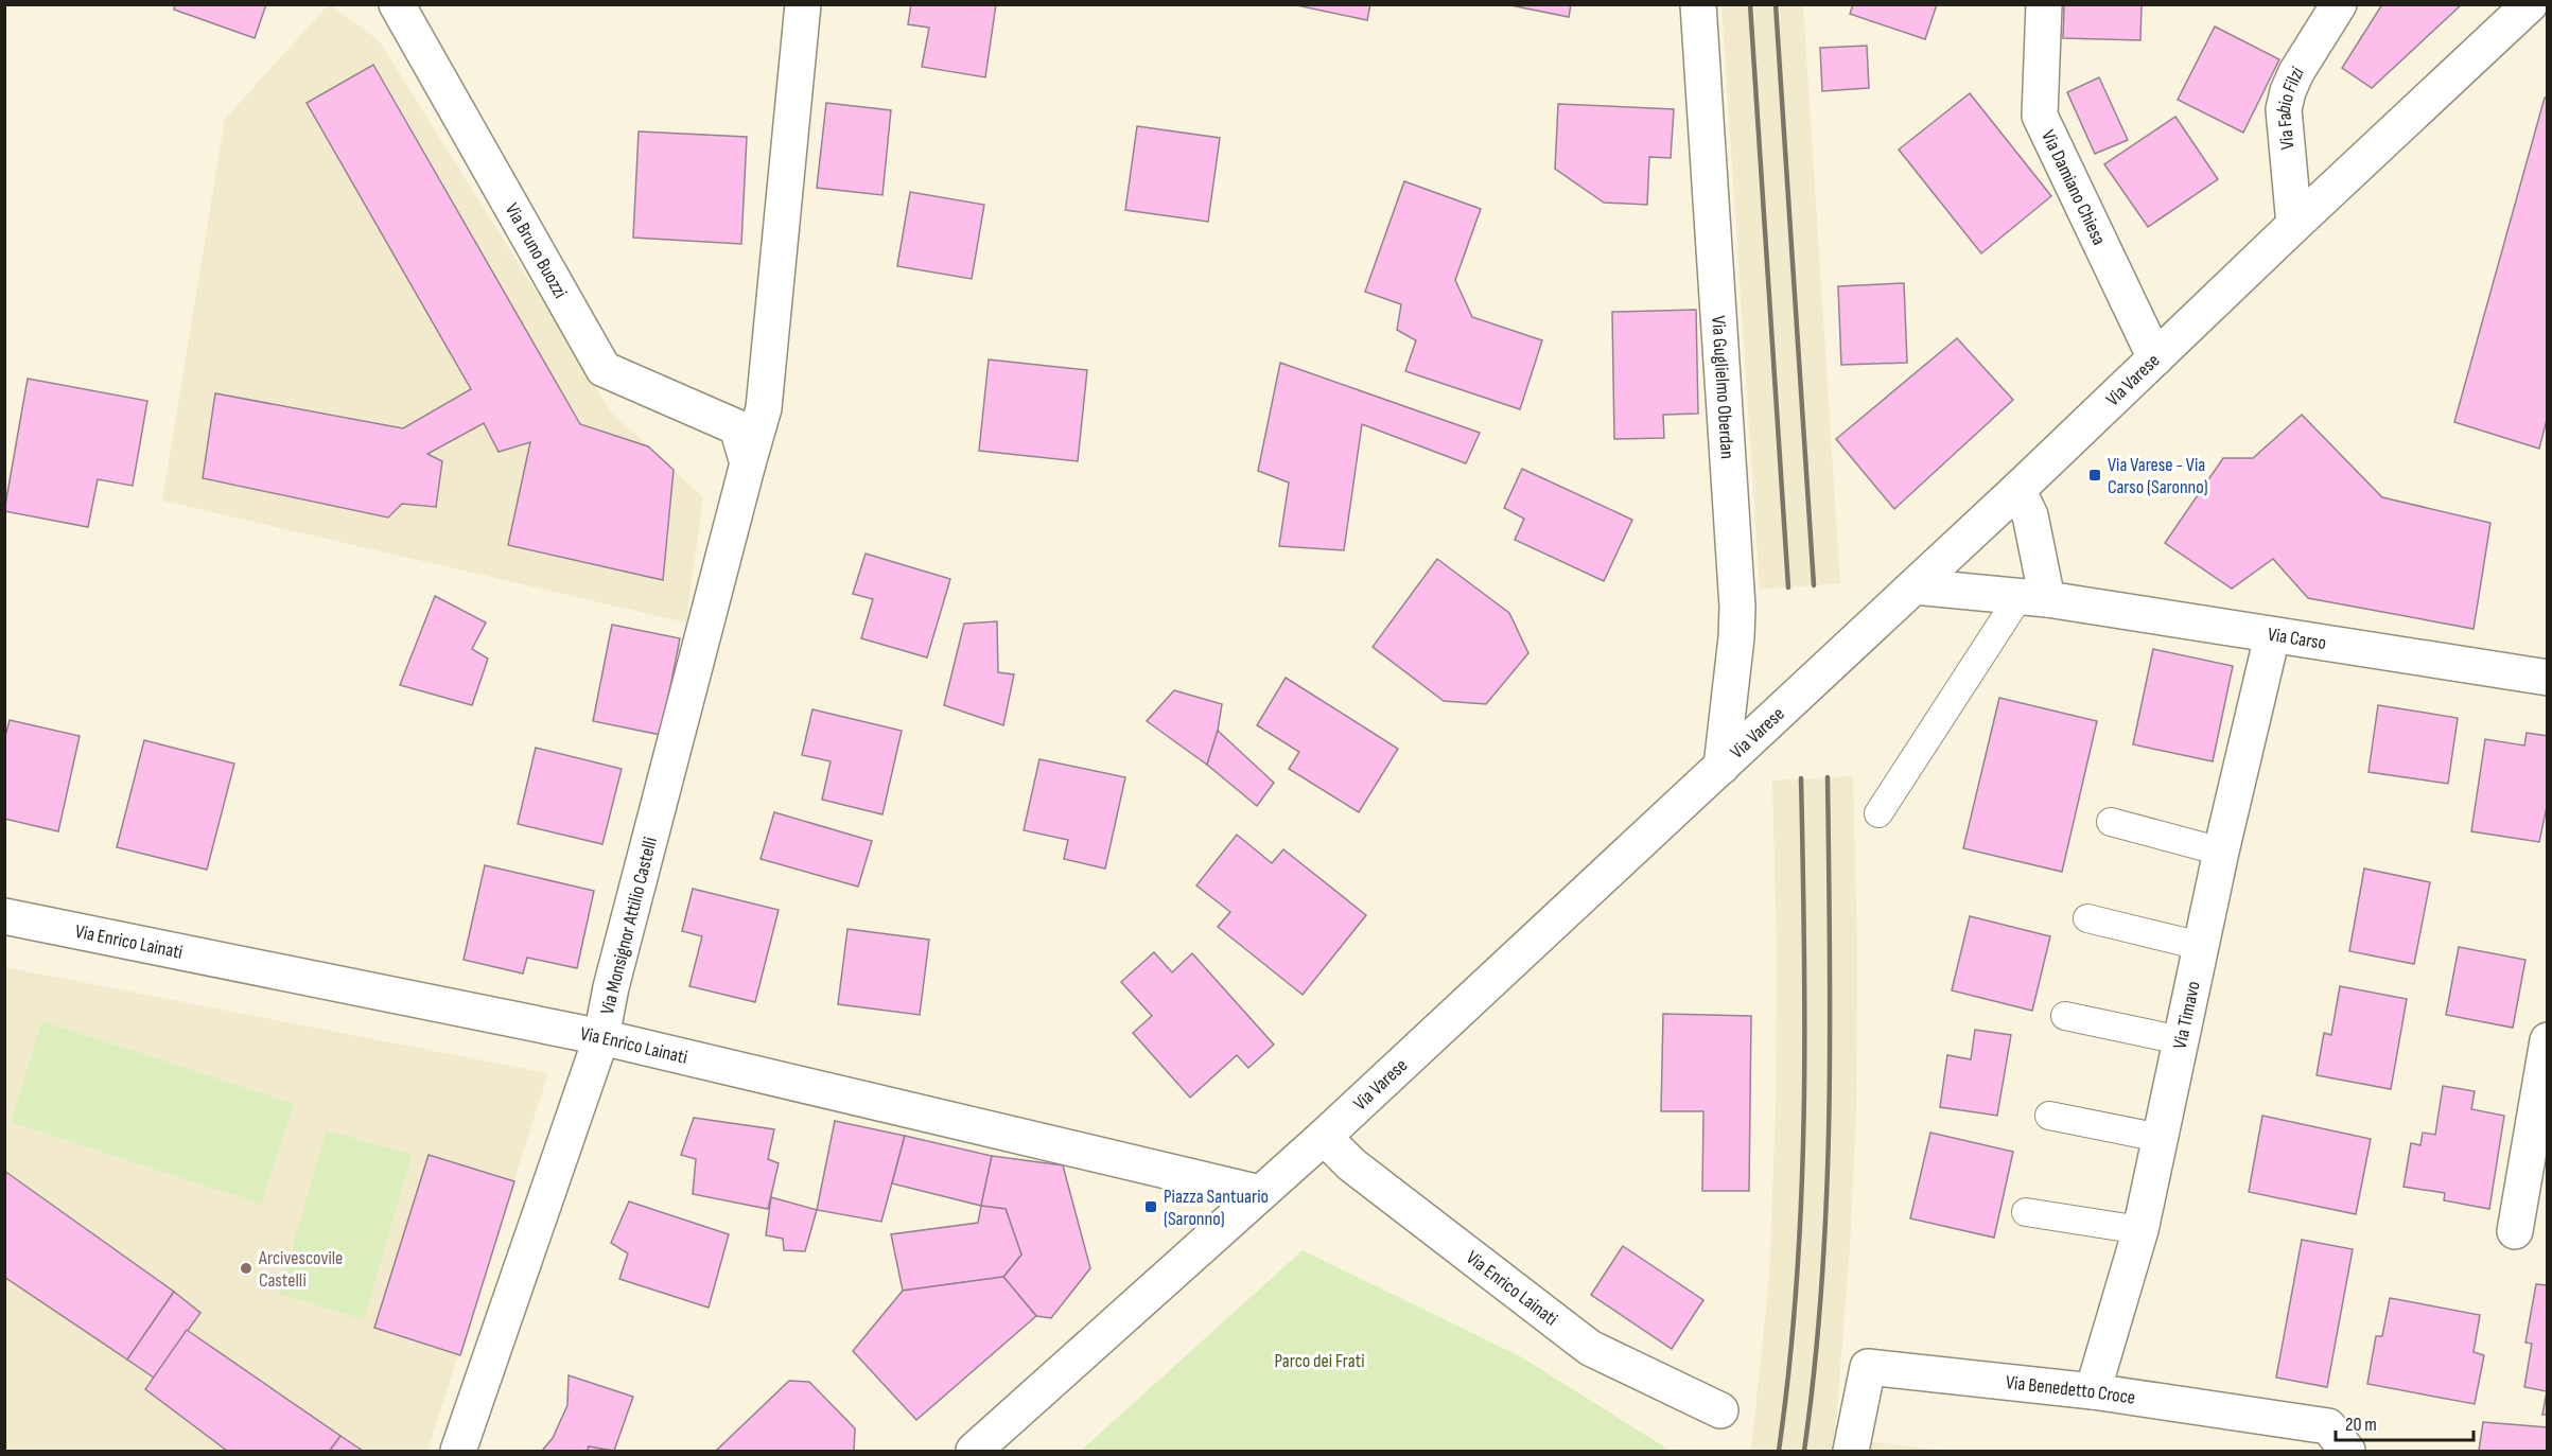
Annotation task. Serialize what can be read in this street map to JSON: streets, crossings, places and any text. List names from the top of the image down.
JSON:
{
  "streets": {
    "street": [
      "Via Fabio Filzi",
      "Via Damiano Chiesa",
      "Via Bruno Buozzi",
      "Via Varese",
      "Via Guglielmo Oberdan",
      "Via Carso",
      "Via Monsignor Attilio Castelli",
      "Via Enrico Lainati",
      "Via Timavo",
      "Via Benedetto Croce"
    ]
  },
  "crossings": [
    ["Via Fabio Filzi", "Via Varese"],
    ["Via Damiano Chiesa", "Via Varese"],
    ["Via Bruno Buozzi", "Via Monsignor Attilio Castelli"],
    ["Via Varese", "Via Guglielmo Oberdan"],
    ["Via Varese", "Via Carso"],
    ["Via Varese", "Via Enrico Lainati"],
    ["Via Carso", "Via Timavo"],
    ["Via Monsignor Attilio Castelli", "Via Enrico Lainati"],
    ["Via Timavo", "Via Benedetto Croce"]
  ],
  "parks": ["Parco dei Frati"],
  "places": {
    "transit": ["Via Varese - Via Carso (Saronno)", "Piazza Santuario (Saronno)"],
    "other": ["Arcivescovile Castelli"]
  },
  "scale_bar": "20 m"
}
